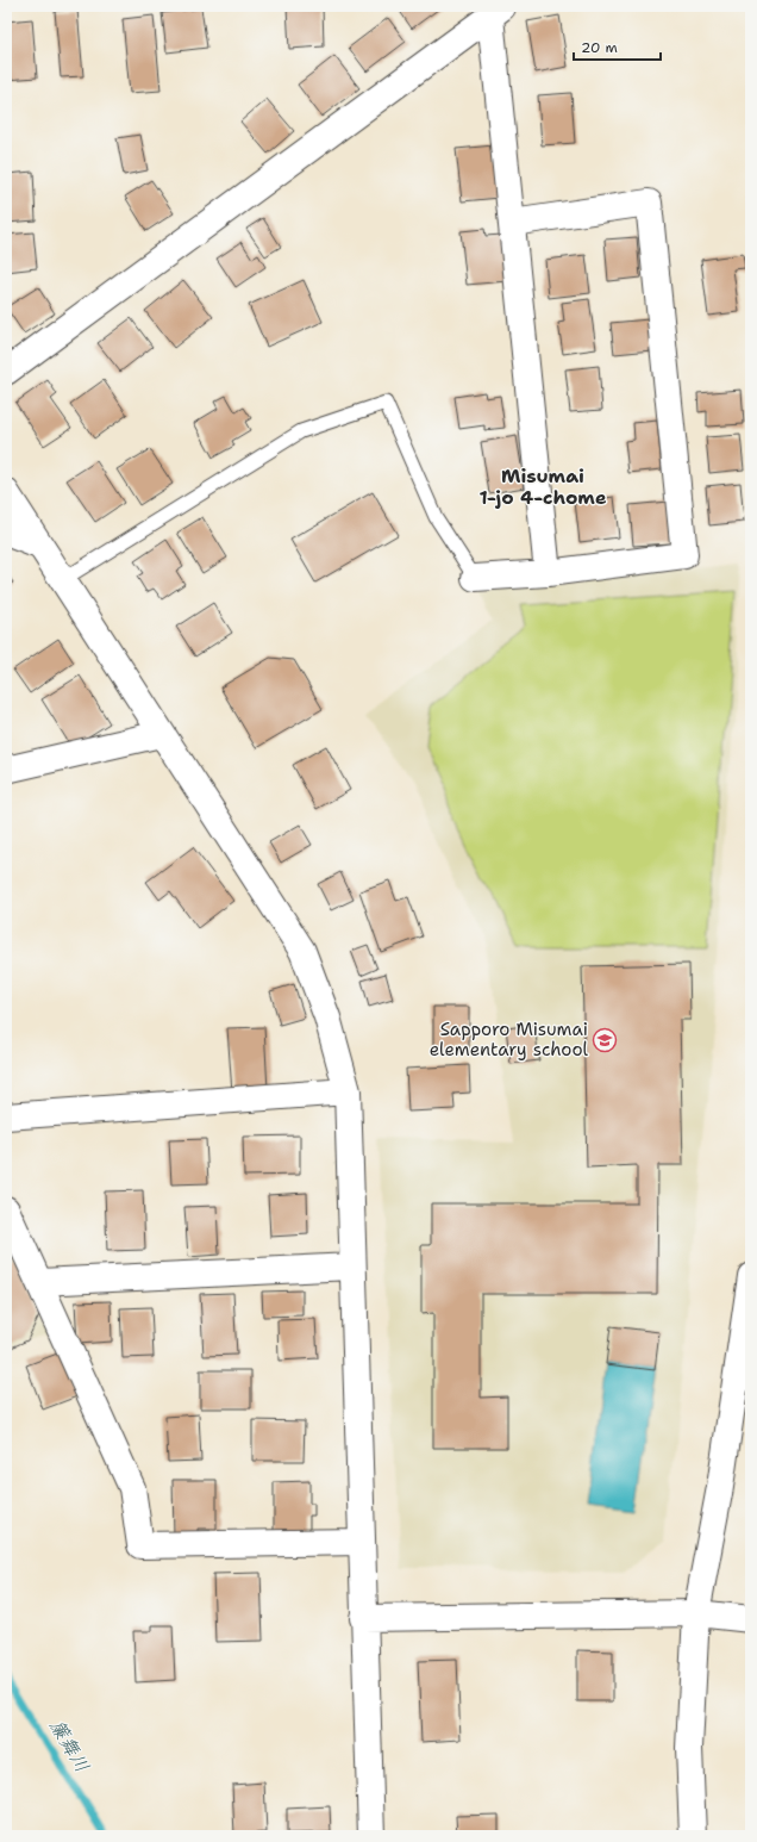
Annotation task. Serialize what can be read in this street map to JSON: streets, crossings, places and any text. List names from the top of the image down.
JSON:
{
  "districts": ["Misumai 1-jo 4-chome"],
  "water": ["簾舞川"],
  "places": {
    "school or university": ["Sapporo Misumai elementary school"]
  },
  "scale_bar": "20 m"
}
